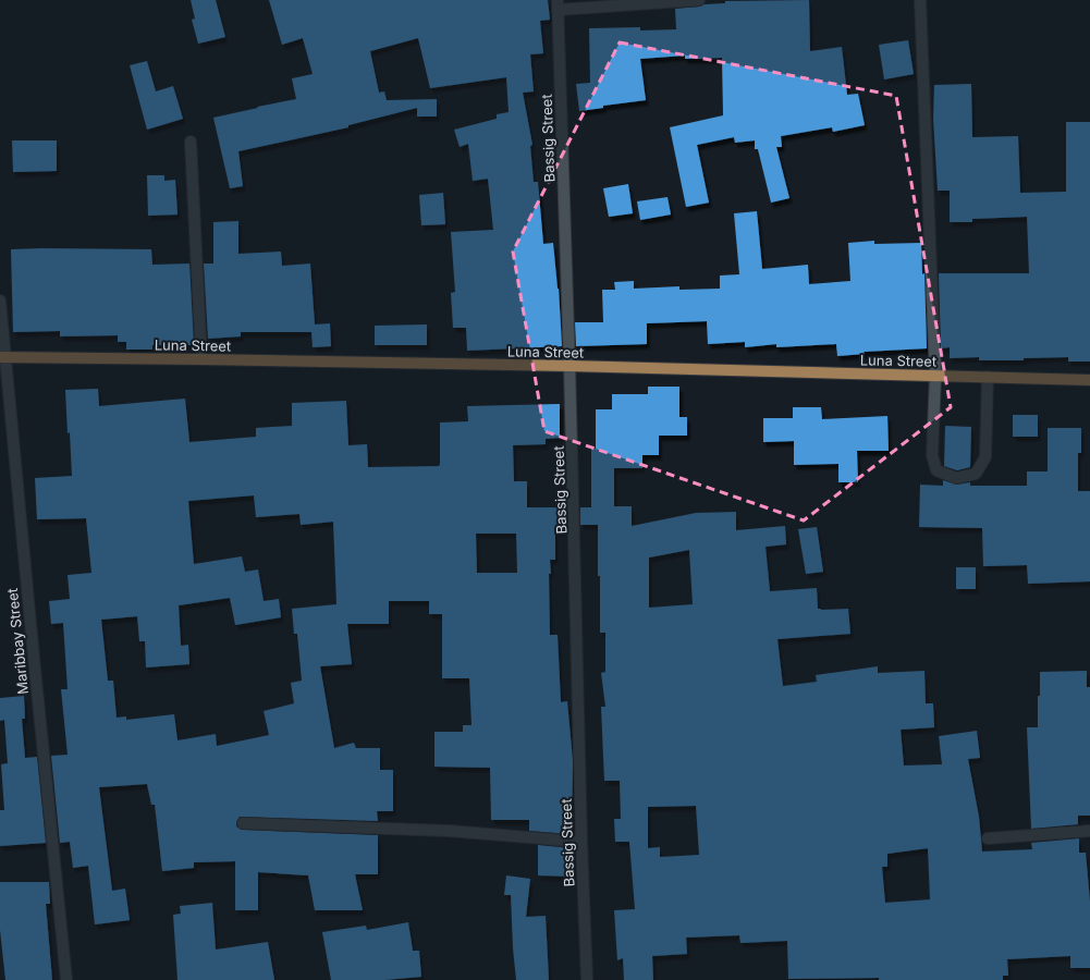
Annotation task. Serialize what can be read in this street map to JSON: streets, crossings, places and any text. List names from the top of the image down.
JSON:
{
  "streets": {
    "main road": ["Luna Street"],
    "street": ["Bassig Street", "Maribbay Street"]
  },
  "crossings": [
    ["Bassig Street", "Luna Street"],
    ["Luna Street", "Maribbay Street"]
  ]
}
